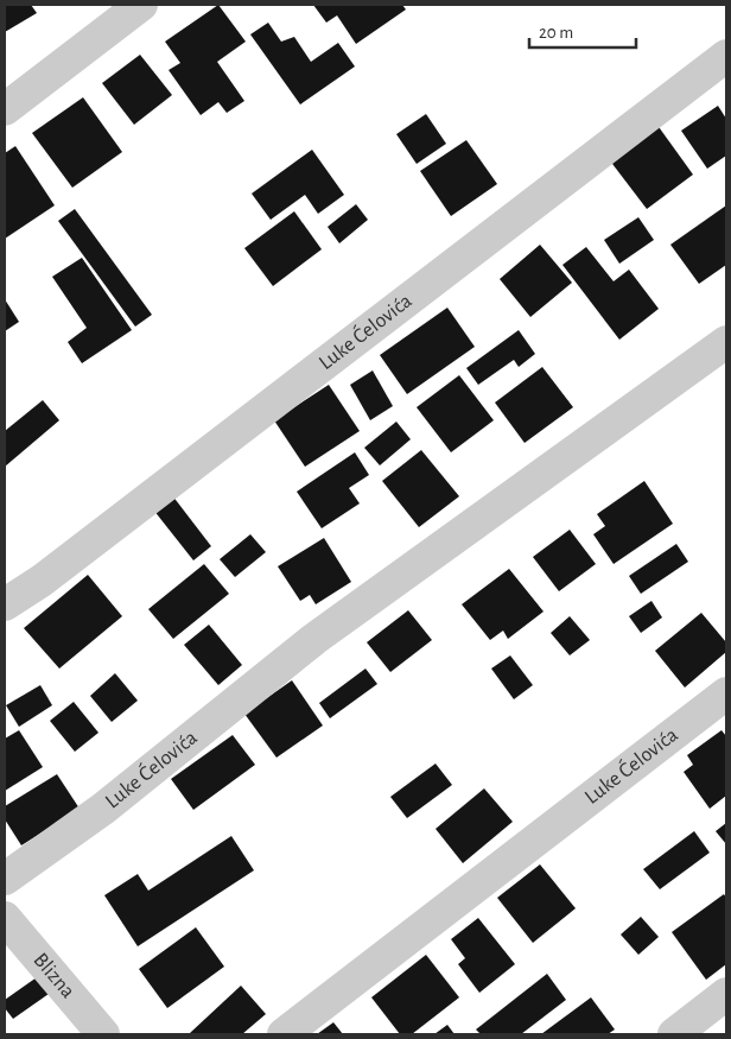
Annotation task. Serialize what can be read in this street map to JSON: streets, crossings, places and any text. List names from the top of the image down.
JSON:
{
  "streets": {
    "street": ["Luke Ćelovića", "Blizna"]
  },
  "scale_bar": "20 m"
}
